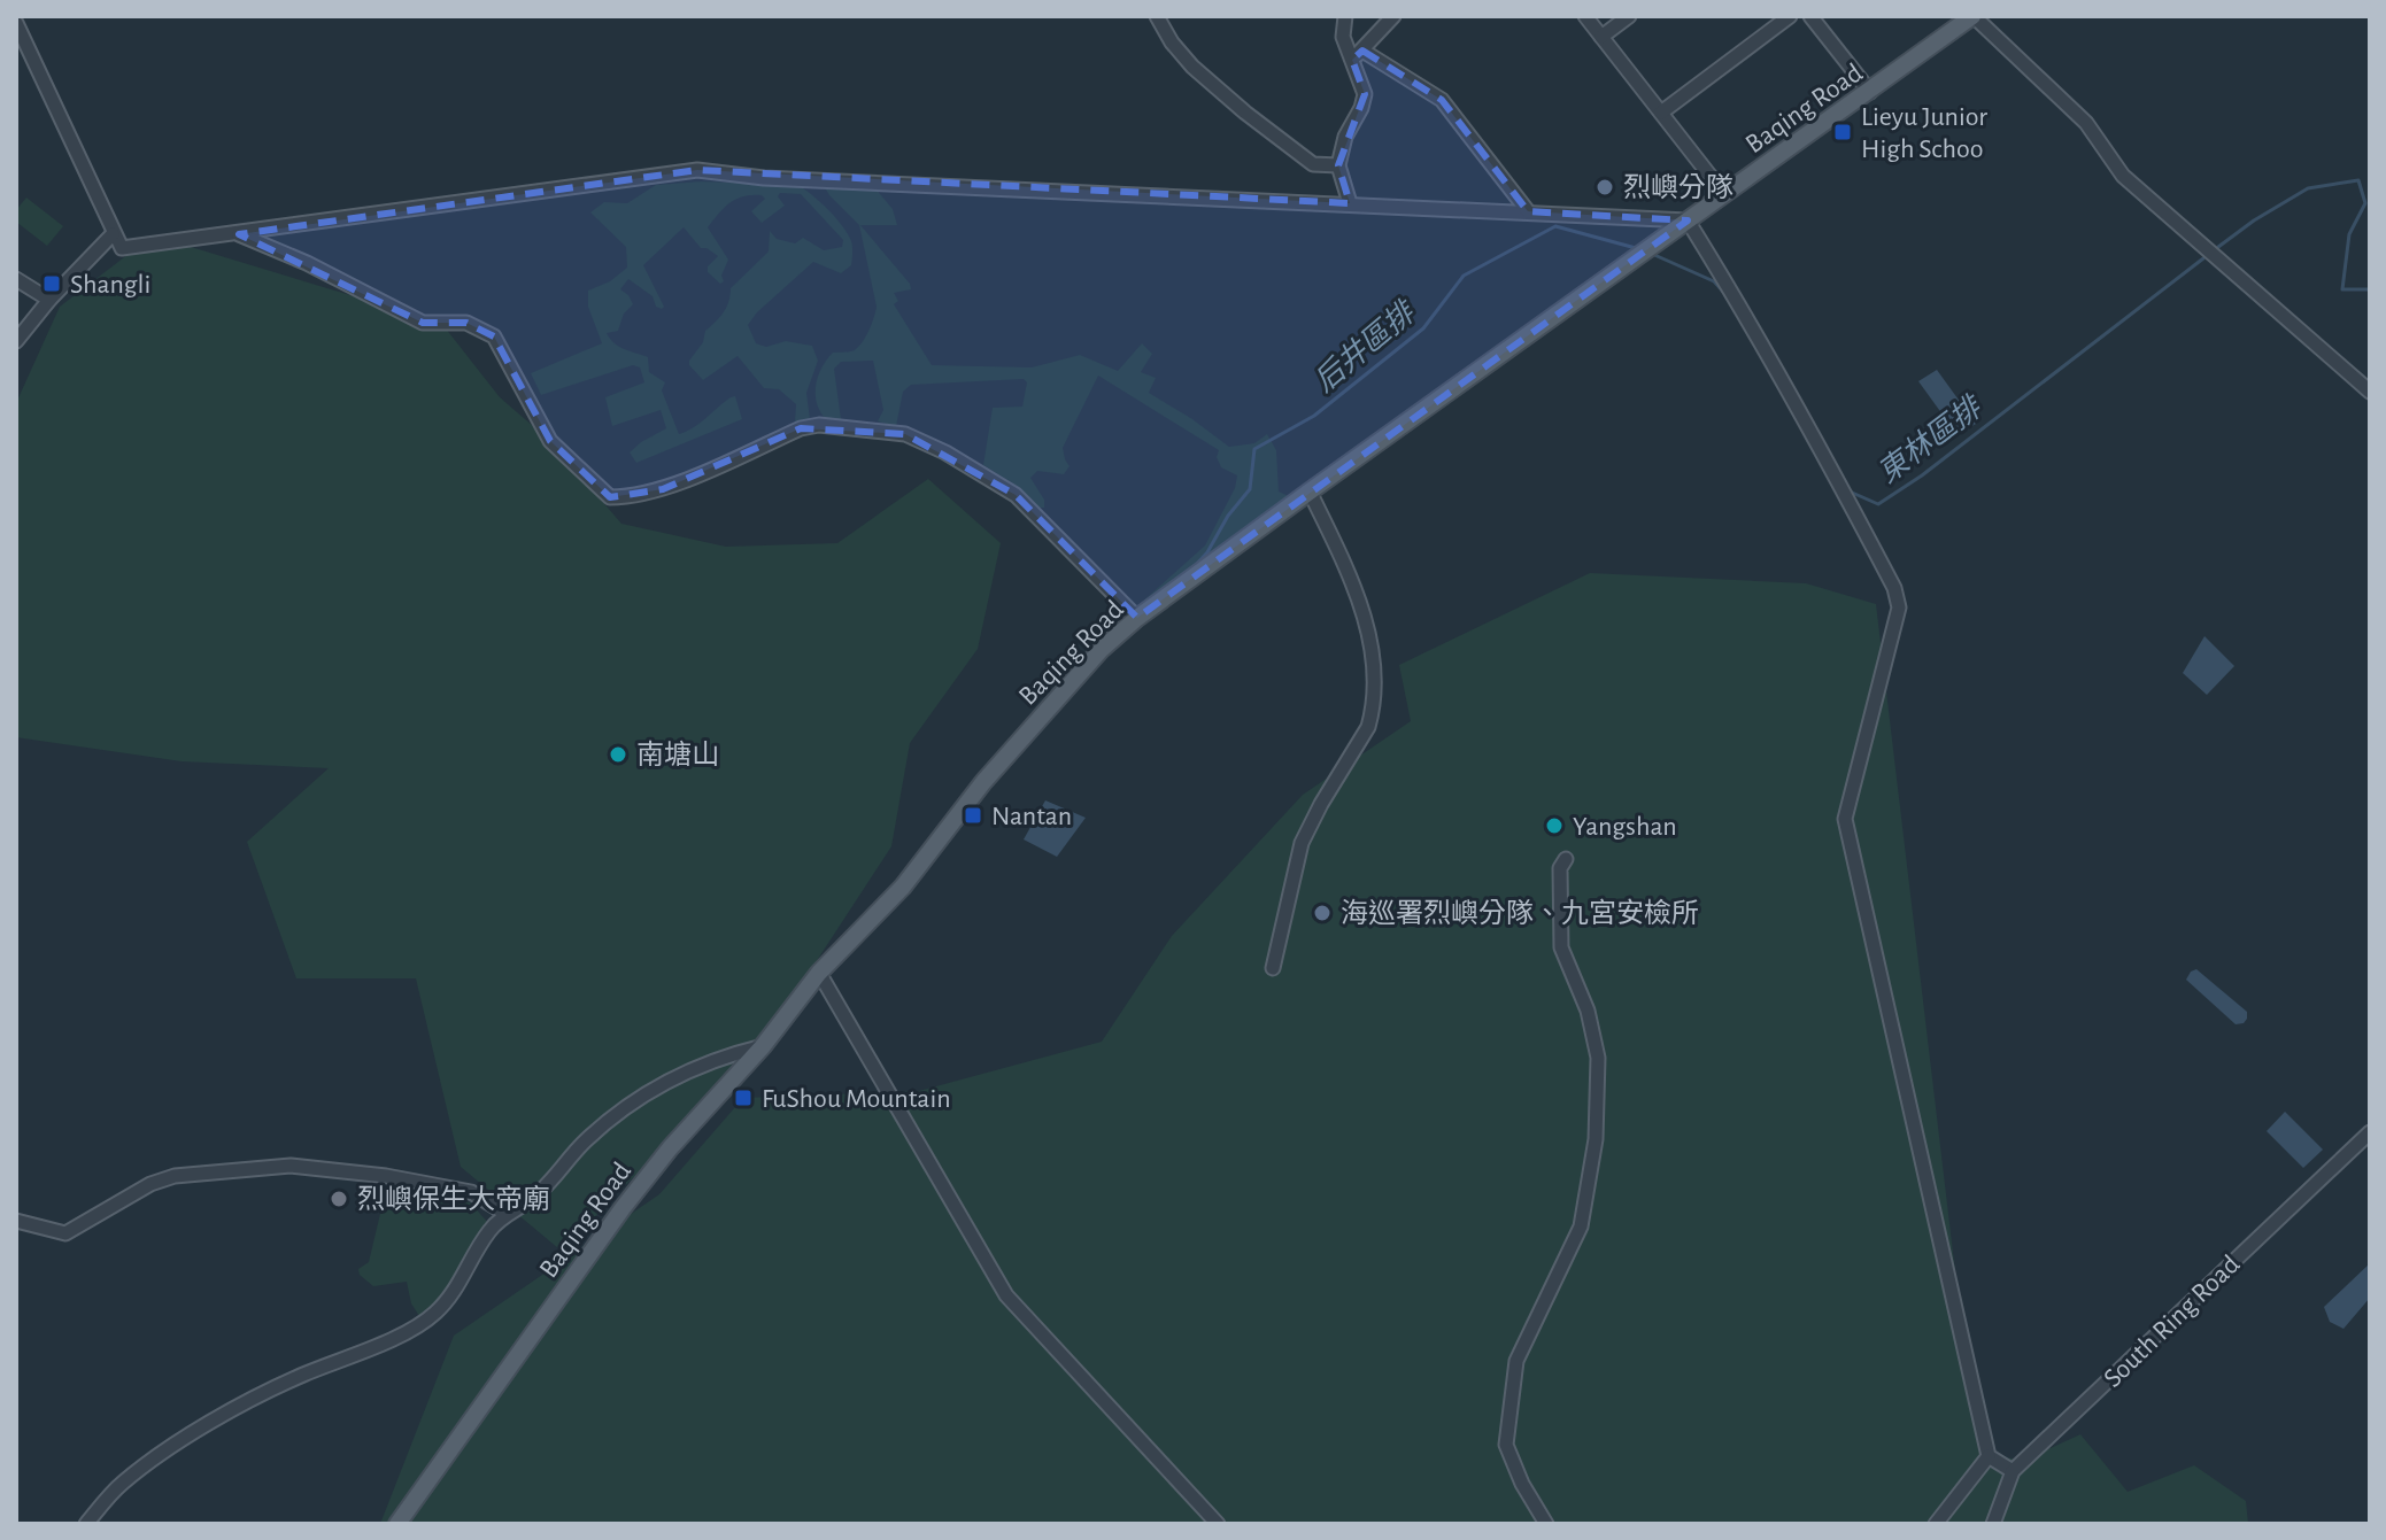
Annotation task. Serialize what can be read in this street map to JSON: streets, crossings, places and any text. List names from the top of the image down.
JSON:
{
  "streets": {
    "main road": ["Baqing Road"],
    "street": ["South Ring Road"]
  },
  "water": ["后井區排", "東林區排"],
  "places": {
    "transit": [
      "Lieyu Junior High Schoo",
      "Shangli",
      "Nantan",
      "FuShou Mountain"
    ],
    "other": [
      "烈嶼分隊",
      "南塘山",
      "Yangshan",
      "海巡署烈嶼分隊、九宮安檢所",
      "烈嶼保生大帝廟"
    ]
  }
}
